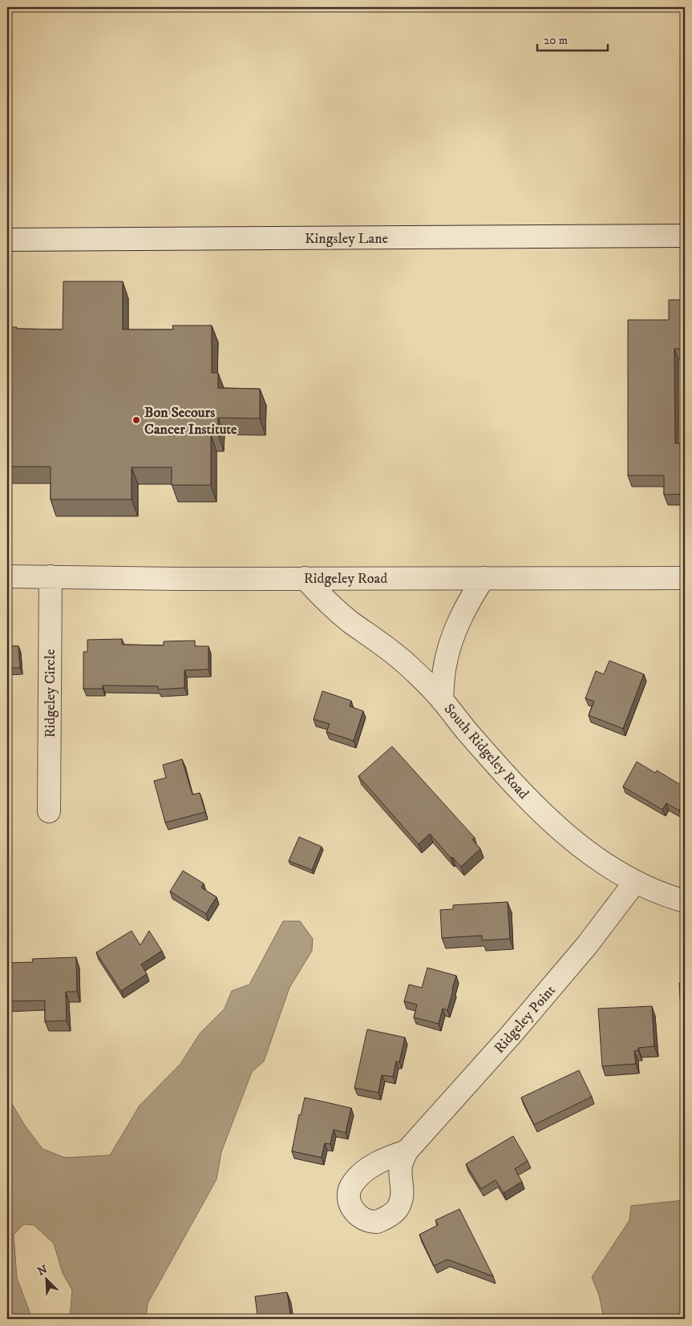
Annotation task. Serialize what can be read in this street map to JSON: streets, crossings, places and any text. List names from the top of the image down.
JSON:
{
  "streets": {
    "street": [
      "Kingsley Lane",
      "Ridgeley Road",
      "Ridgeley Circle",
      "South Ridgeley Road",
      "Ridgeley Point"
    ]
  },
  "crossings": [
    ["Ridgeley Road", "Ridgeley Circle"],
    ["Ridgeley Road", "South Ridgeley Road"],
    ["South Ridgeley Road", "Ridgeley Point"]
  ],
  "places": ["Bon Secours Cancer Institute"],
  "scale_bar": "20 m",
  "north": "top left"
}
